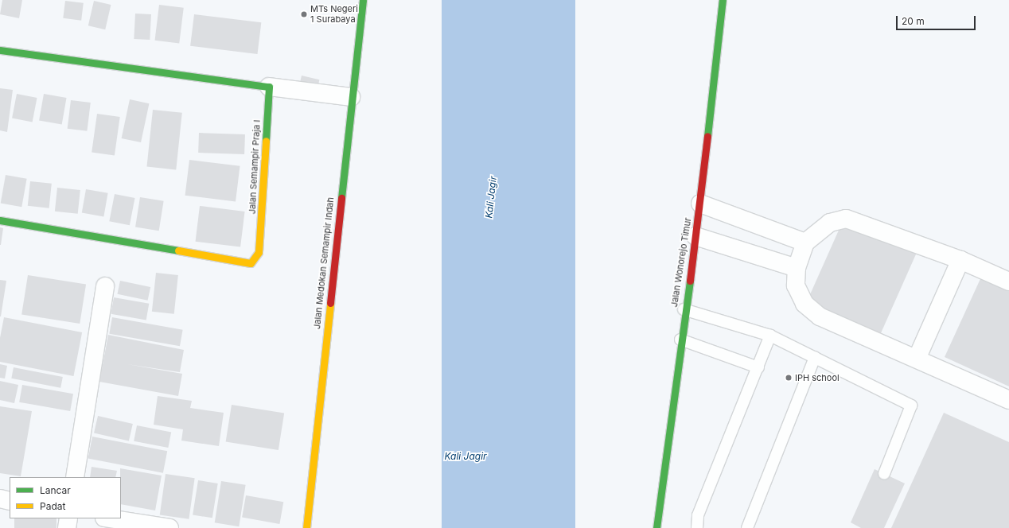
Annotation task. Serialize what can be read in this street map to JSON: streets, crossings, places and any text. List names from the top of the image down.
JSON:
{
  "streets": {
    "street": ["Jalan Semampir Praja I", "Jalan Wonorejo Timur", "Jalan Medokan Semampir Indah"]
  },
  "water": ["Kali Jagir"],
  "places": ["MTs Negeri 1 Surabaya", "IPH school"],
  "legend": ["Lancar", "Padat"],
  "scale_bar": "20 m"
}
